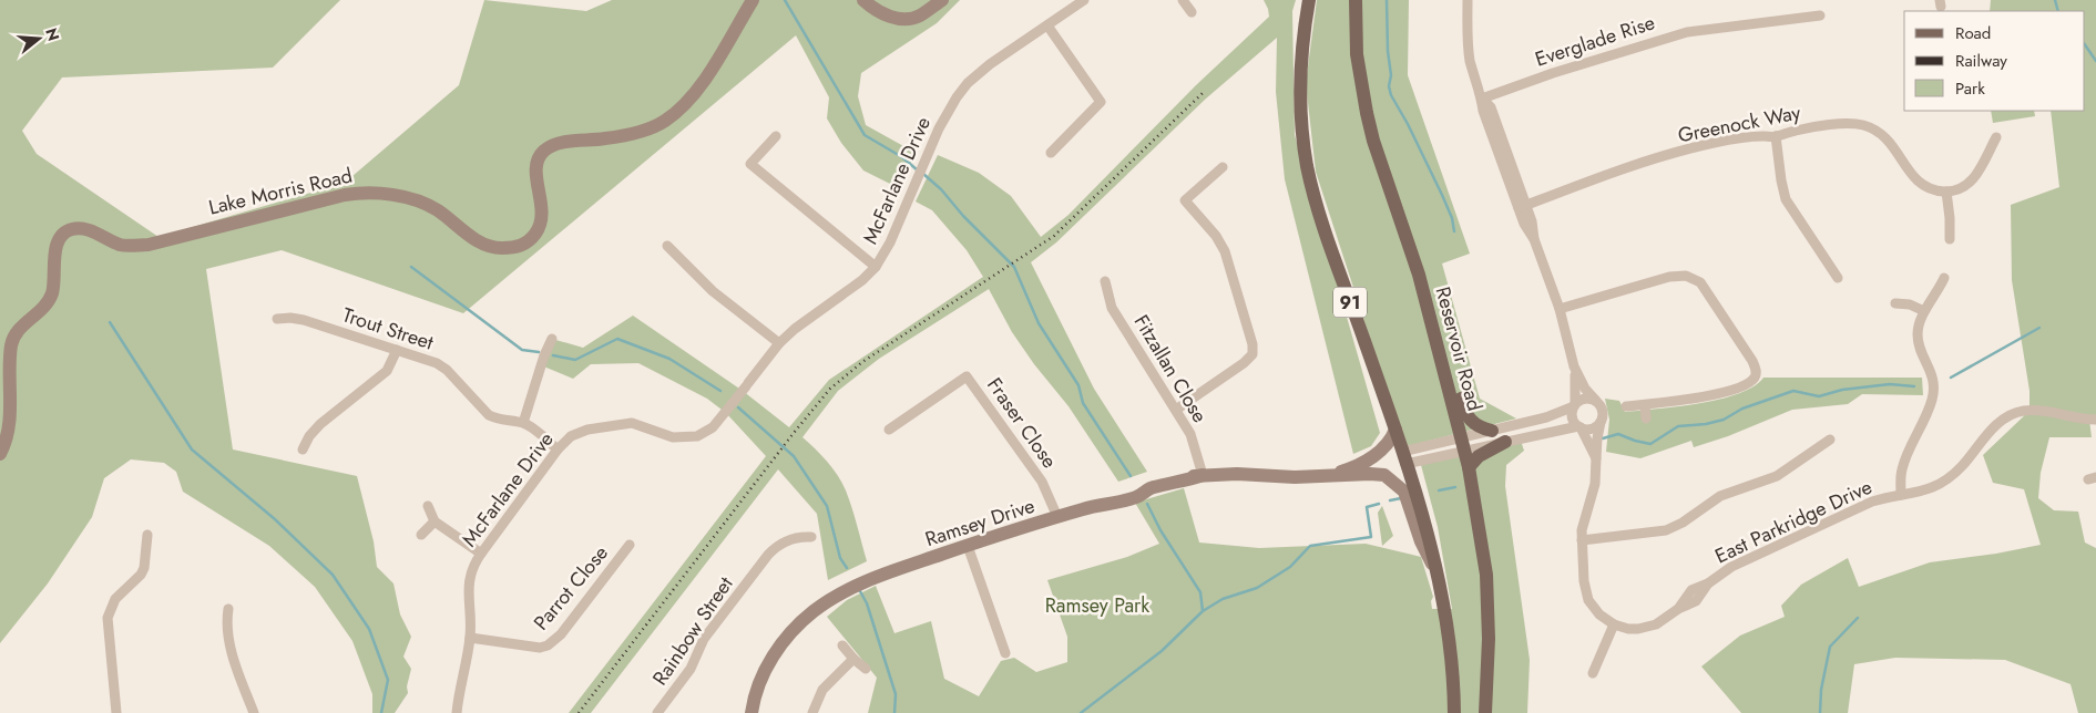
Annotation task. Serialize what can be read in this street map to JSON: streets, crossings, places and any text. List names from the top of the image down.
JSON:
{
  "streets": {
    "main road": ["91", "Reservoir Road"],
    "street": [
      "Everglade Rise",
      "Greenock Way",
      "McFarlane Drive",
      "Lake Morris Road",
      "Trout Street",
      "Fitzallan Close",
      "Fraser Close",
      "East Parkridge Drive",
      "Ramsey Drive",
      "Parrot Close",
      "Rainbow Street"
    ]
  },
  "crossings": [
    ["McFarlane Drive", "Trout Street"],
    ["McFarlane Drive", "Parrot Close"],
    ["91", "Ramsey Drive"],
    ["Fitzallan Close", "Ramsey Drive"],
    ["Fraser Close", "Ramsey Drive"]
  ],
  "parks": ["Ramsey Park"],
  "legend": ["Road", "Railway", "Park"],
  "north": "right"
}
